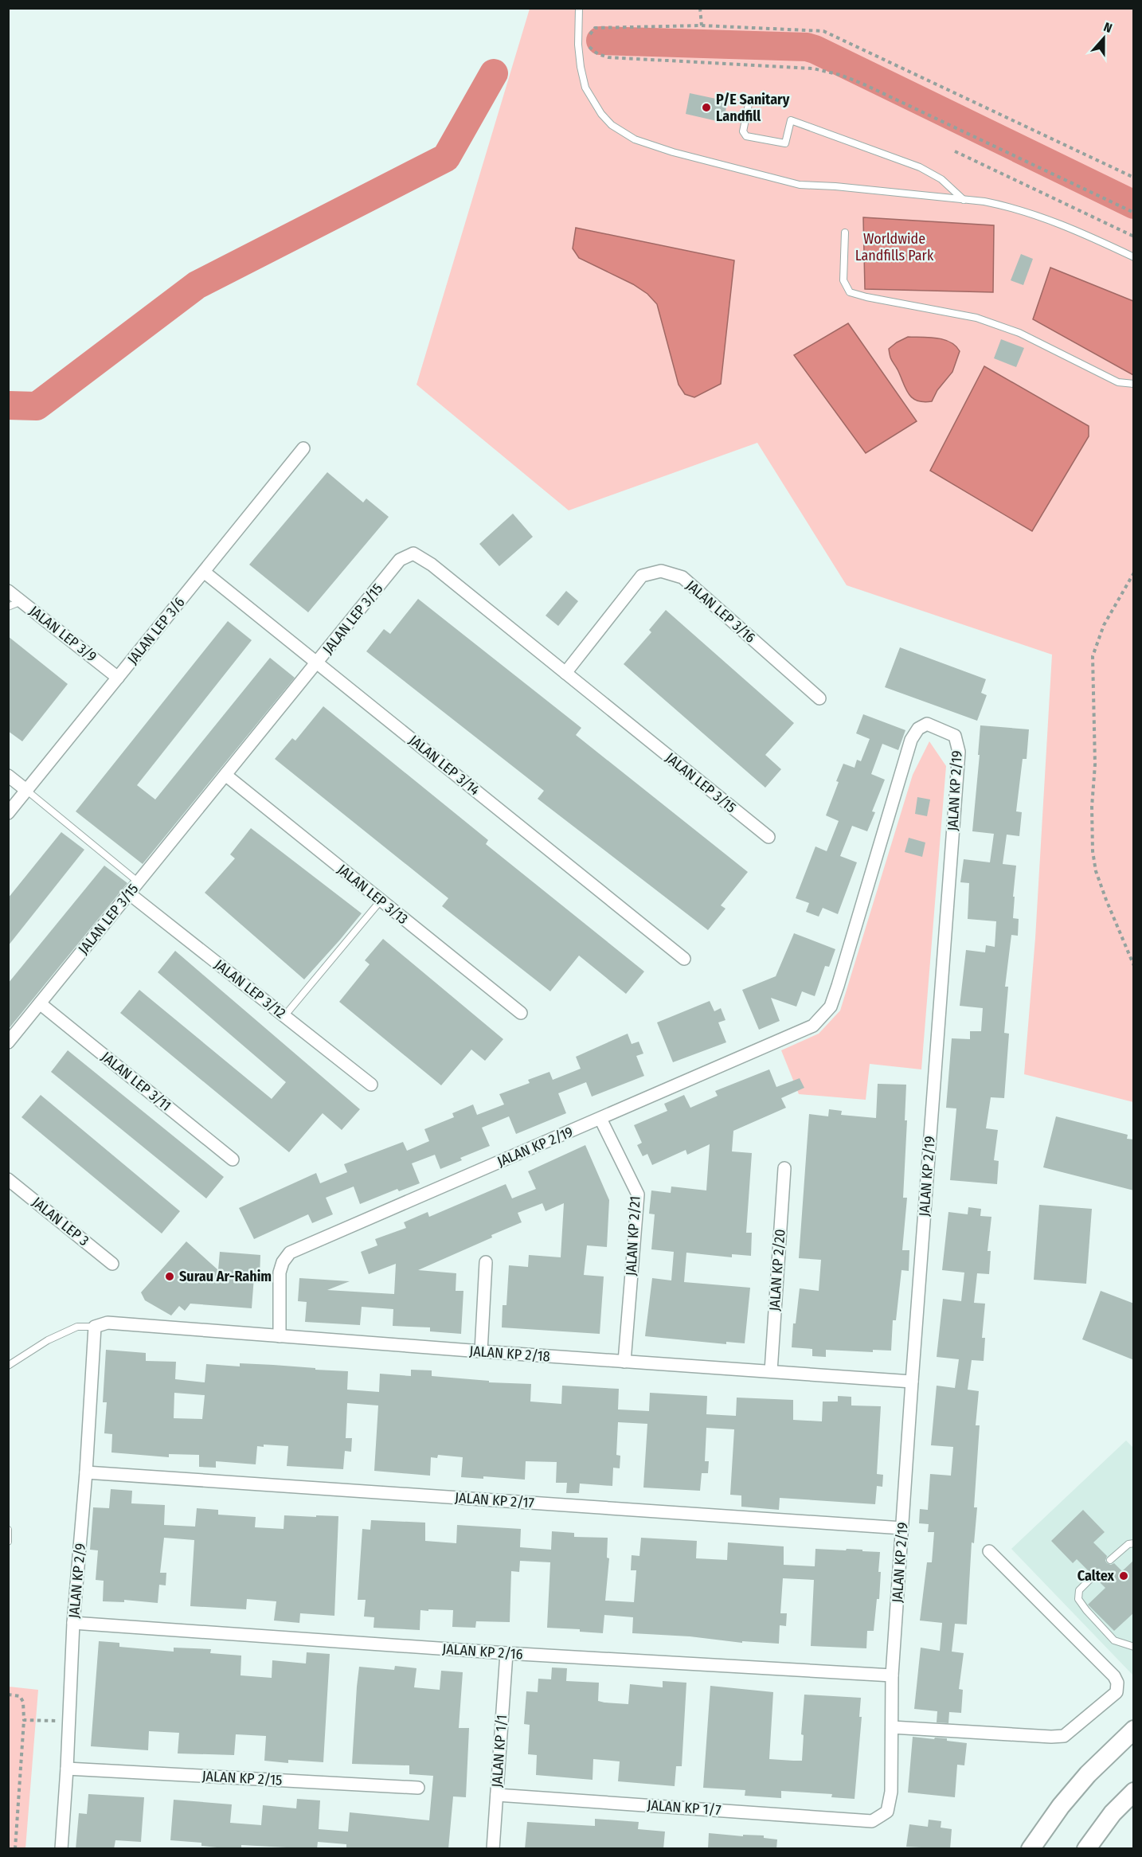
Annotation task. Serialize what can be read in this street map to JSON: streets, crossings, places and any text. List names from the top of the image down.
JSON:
{
  "streets": {
    "street": [
      "JALAN LEP 3/16",
      "JALAN LEP 3/15",
      "JALAN LEP 3/6",
      "JALAN LEP 3/9",
      "JALAN LEP 3/14",
      "JALAN KP 2/19",
      "JALAN LEP 3/13",
      "JALAN LEP 3/12",
      "JALAN LEP 3/11",
      "JALAN LEP 3",
      "JALAN KP 2/21",
      "JALAN KP 2/20",
      "JALAN KP 2/18",
      "JALAN KP 2/17",
      "JALAN KP 2/9",
      "JALAN KP 2/16",
      "JALAN KP 1/1",
      "JALAN KP 2/15",
      "JALAN KP 1/7"
    ]
  },
  "crossings": [
    ["JALAN LEP 3/16", "JALAN LEP 3/15"],
    ["JALAN LEP 3/15", "JALAN LEP 3/14"],
    ["JALAN LEP 3/15", "JALAN LEP 3/13"],
    ["JALAN LEP 3/15", "JALAN LEP 3/12"],
    ["JALAN LEP 3/15", "JALAN LEP 3/11"],
    ["JALAN LEP 3/6", "JALAN LEP 3/9"],
    ["JALAN LEP 3/6", "JALAN LEP 3/14"],
    ["JALAN KP 2/19", "JALAN KP 2/21"],
    ["JALAN KP 2/19", "JALAN KP 2/18"],
    ["JALAN KP 2/19", "JALAN KP 2/17"],
    ["JALAN KP 2/19", "JALAN KP 2/16"],
    ["JALAN KP 2/19", "JALAN KP 1/7"],
    ["JALAN KP 2/21", "JALAN KP 2/18"],
    ["JALAN KP 2/20", "JALAN KP 2/18"],
    ["JALAN KP 2/18", "JALAN KP 2/9"],
    ["JALAN KP 2/17", "JALAN KP 2/9"],
    ["JALAN KP 2/9", "JALAN KP 2/16"],
    ["JALAN KP 2/9", "JALAN KP 2/15"],
    ["JALAN KP 2/16", "JALAN KP 1/1"],
    ["JALAN KP 1/1", "JALAN KP 1/7"]
  ],
  "parks": ["Worldwide Landfills Park"],
  "places": ["P/E Sanitary Landfill", "Surau Ar-Rahim", "Caltex"],
  "north": "top"
}
